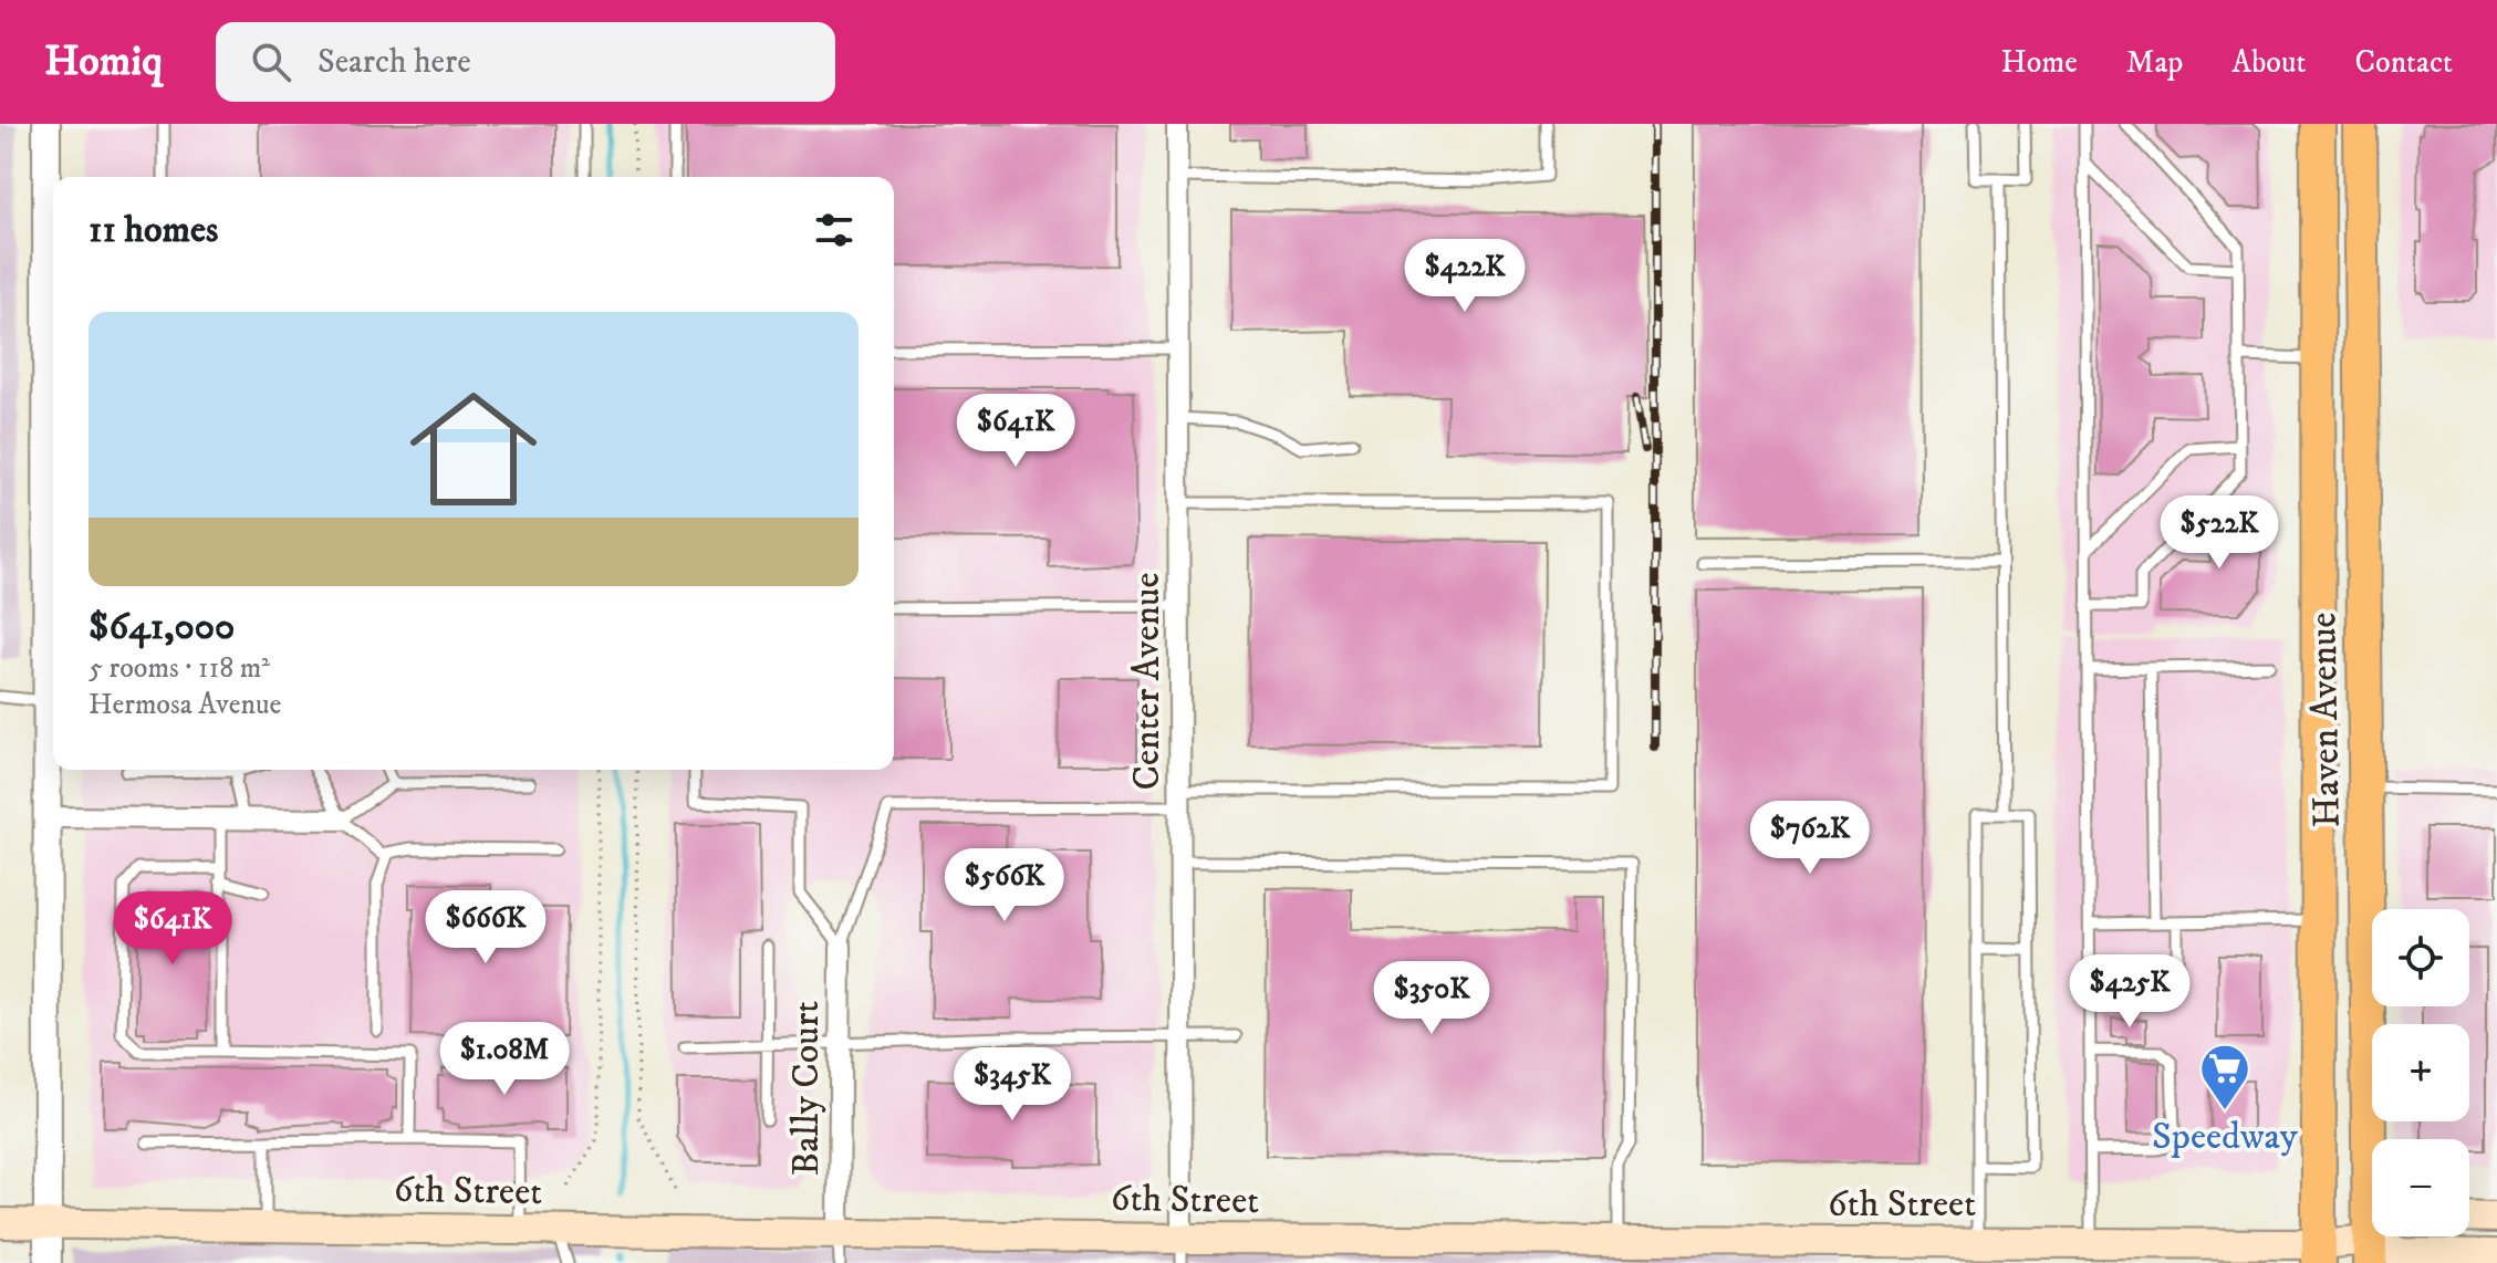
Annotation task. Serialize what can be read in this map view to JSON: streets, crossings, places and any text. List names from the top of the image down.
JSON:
{
  "streets": {
    "main road": ["Haven Avenue", "6th Street"],
    "street": ["Center Avenue", "Bally Court"]
  },
  "crossings": [
    ["Center Avenue", "6th Street"],
    ["Haven Avenue", "6th Street"],
    ["Bally Court", "6th Street"]
  ],
  "places": {
    "supermarket": ["Speedway"]
  },
  "page": {
    "header": "Homiq",
    "search": "Search here",
    "nav": [
      "Home",
      "Map",
      "About",
      "Contact"
    ],
    "heading": "11 homes",
    "price": [
      "$422K",
      "$641K",
      "$522K",
      "$762K",
      "$566K",
      "$666K",
      "$641K",
      "$425K",
      "$350K",
      "$1.08M",
      "$345K"
    ],
    "list": [
      {
        "name": "$641,000",
        "note": "5 rooms · 118 m² · Hermosa Avenue"
      }
    ],
    "map_buttons": ["+", "−"]
  }
}
